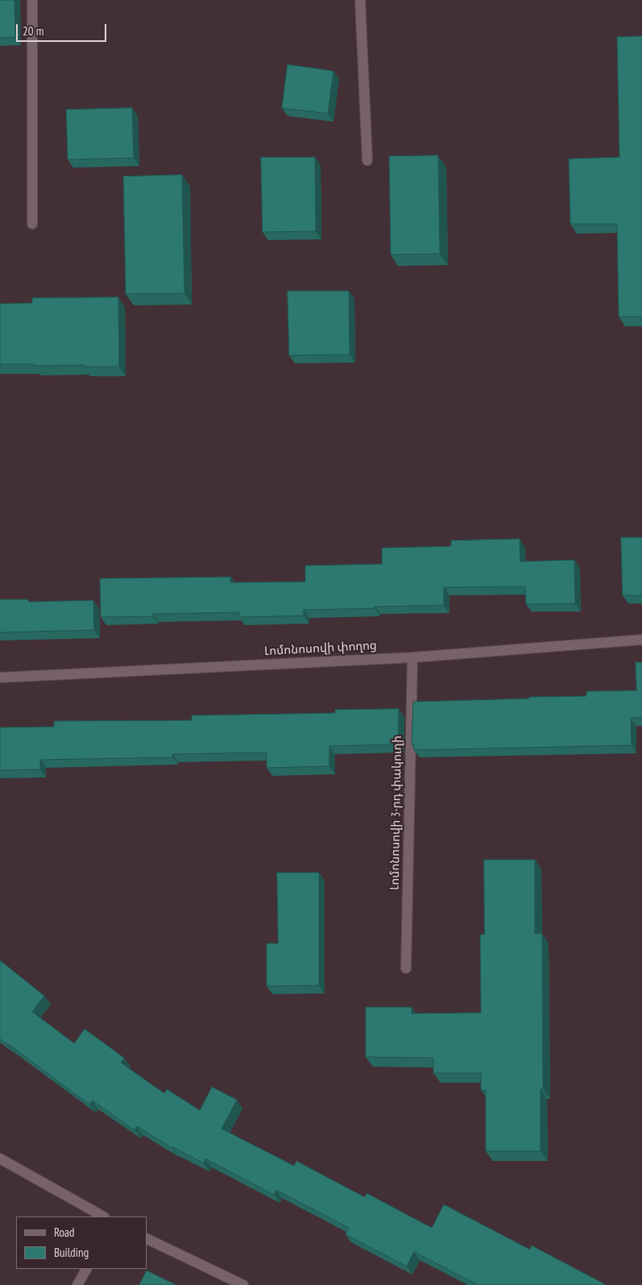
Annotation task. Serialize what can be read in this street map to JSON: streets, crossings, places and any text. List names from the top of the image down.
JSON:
{
  "streets": {
    "street": ["Լոմոնոսովի փողոց", "Լոմոնոսովի 3-րդ փակուղի"]
  },
  "crossings": [
    ["Լոմոնոսովի փողոց", "Լոմոնոսովի 3-րդ փակուղի"]
  ],
  "legend": ["Road", "Building"],
  "scale_bar": "20 m"
}
